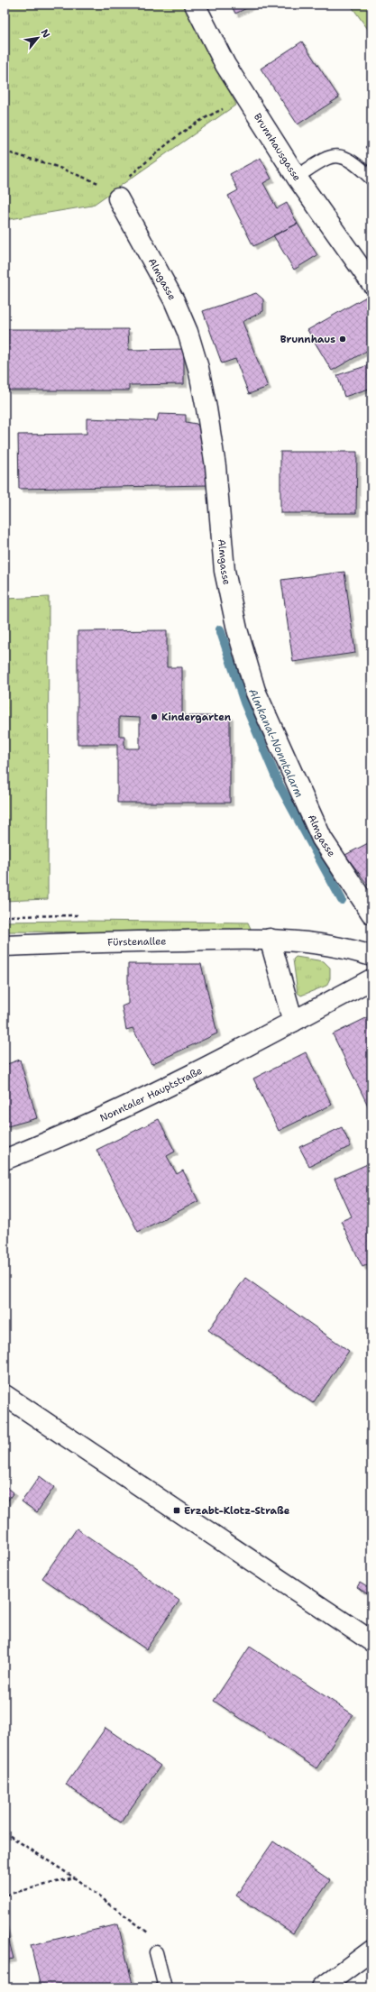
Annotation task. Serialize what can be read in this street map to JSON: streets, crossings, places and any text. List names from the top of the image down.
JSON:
{
  "streets": {
    "street": [
      "Brunnhausgasse",
      "Almgasse",
      "Fürstenallee",
      "Nonntaler Hauptstraße"
    ]
  },
  "water": ["Almkanal-Nonntalarm"],
  "places": {
    "other": ["Brunnhaus", "Kindergarten"],
    "transit": ["Erzabt-Klotz-Straße"]
  },
  "north": "top right"
}
